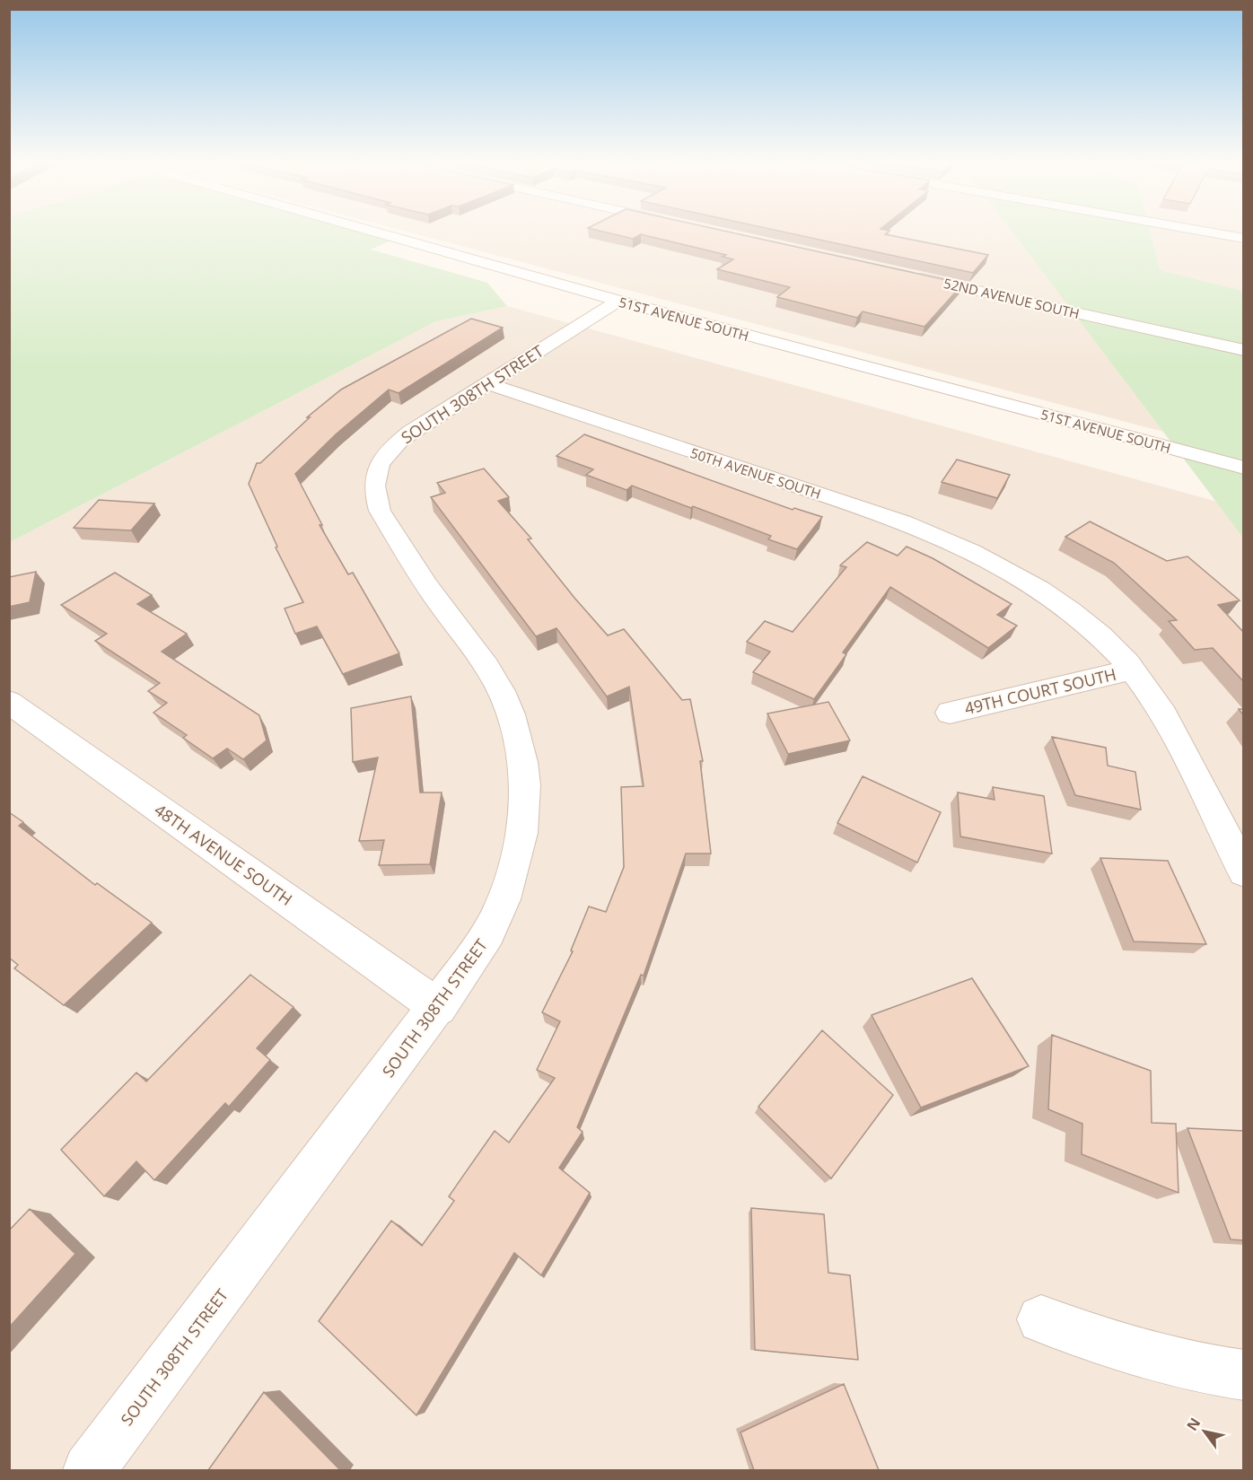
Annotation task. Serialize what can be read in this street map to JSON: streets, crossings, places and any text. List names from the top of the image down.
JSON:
{
  "streets": {
    "street": [
      "52ND AVENUE SOUTH",
      "51ST AVENUE SOUTH",
      "SOUTH 308TH STREET",
      "50TH AVENUE SOUTH",
      "49TH COURT SOUTH",
      "48TH AVENUE SOUTH"
    ]
  },
  "crossings": [
    ["51ST AVENUE SOUTH", "SOUTH 308TH STREET"],
    ["SOUTH 308TH STREET", "50TH AVENUE SOUTH"],
    ["SOUTH 308TH STREET", "48TH AVENUE SOUTH"],
    ["50TH AVENUE SOUTH", "49TH COURT SOUTH"]
  ],
  "north": "top left"
}
